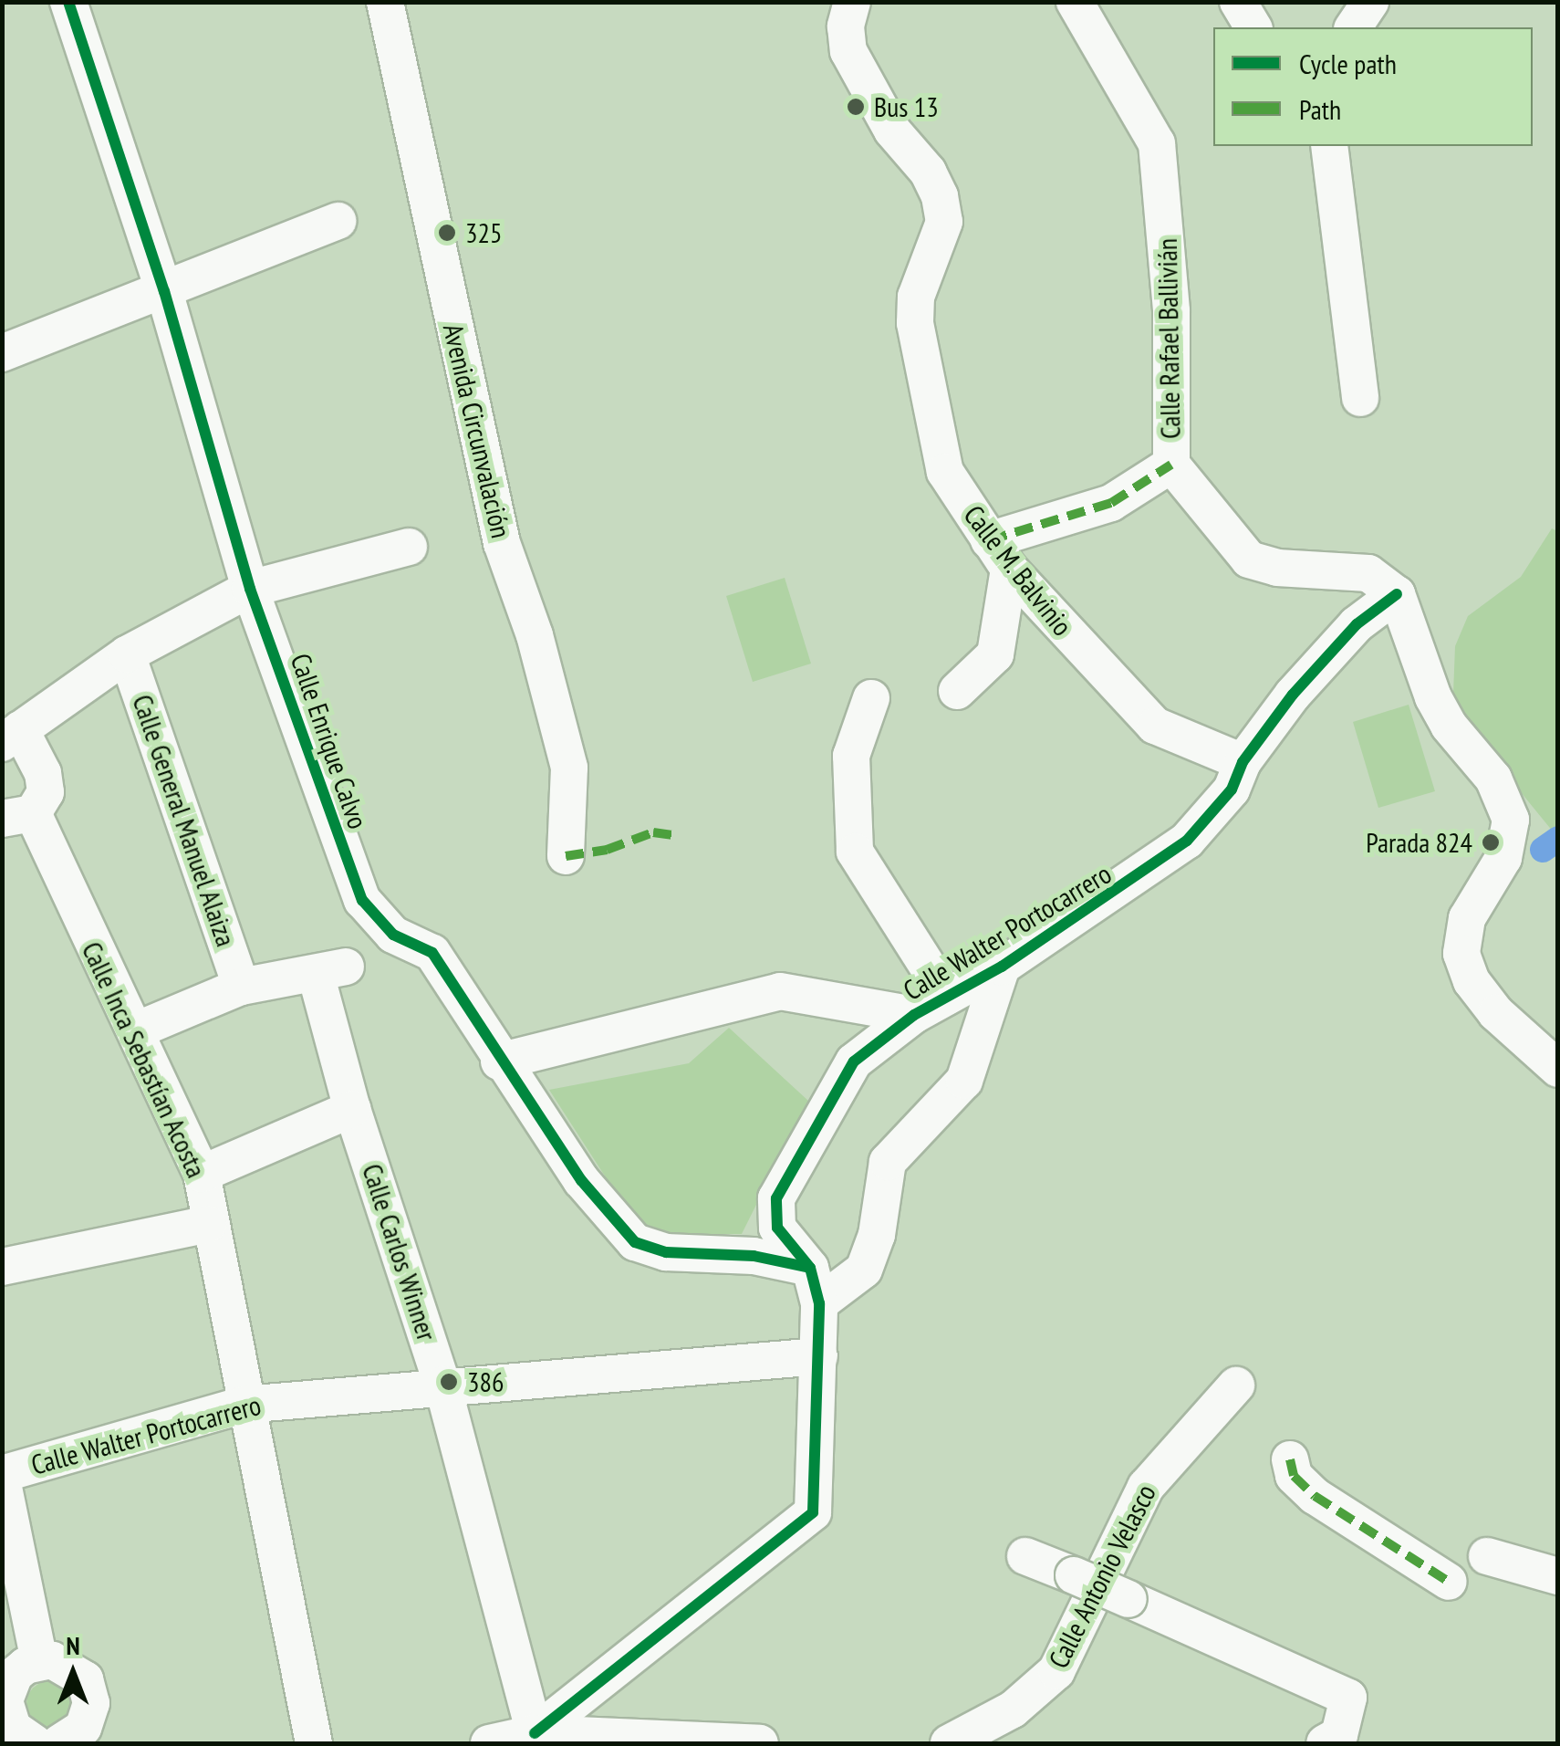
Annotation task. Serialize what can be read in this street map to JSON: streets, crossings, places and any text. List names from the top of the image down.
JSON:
{
  "streets": {
    "street": [
      "Calle Rafael Ballivián",
      "Avenida Circunvalación",
      "Calle M. Balvinio",
      "Calle Enrique Calvo",
      "Calle General Manuel Alaiza",
      "Calle Walter Portocarrero",
      "Calle Inca Sebastían Acosta",
      "Calle Carlos Winner",
      "Calle Antonio Velasco"
    ]
  },
  "crossings": [
    ["Calle Rafael Ballivián", "Calle Walter Portocarrero"],
    ["Calle M. Balvinio", "Calle Walter Portocarrero"],
    ["Calle Enrique Calvo", "Calle Walter Portocarrero"],
    ["Calle General Manuel Alaiza", "Calle Carlos Winner"],
    ["Calle Walter Portocarrero", "Calle Inca Sebastían Acosta"],
    ["Calle Walter Portocarrero", "Calle Carlos Winner"]
  ],
  "places": [
    "Bus 13",
    "325",
    "Parada 824",
    "386"
  ],
  "legend": ["Cycle path", "Path"],
  "north": "top"
}
